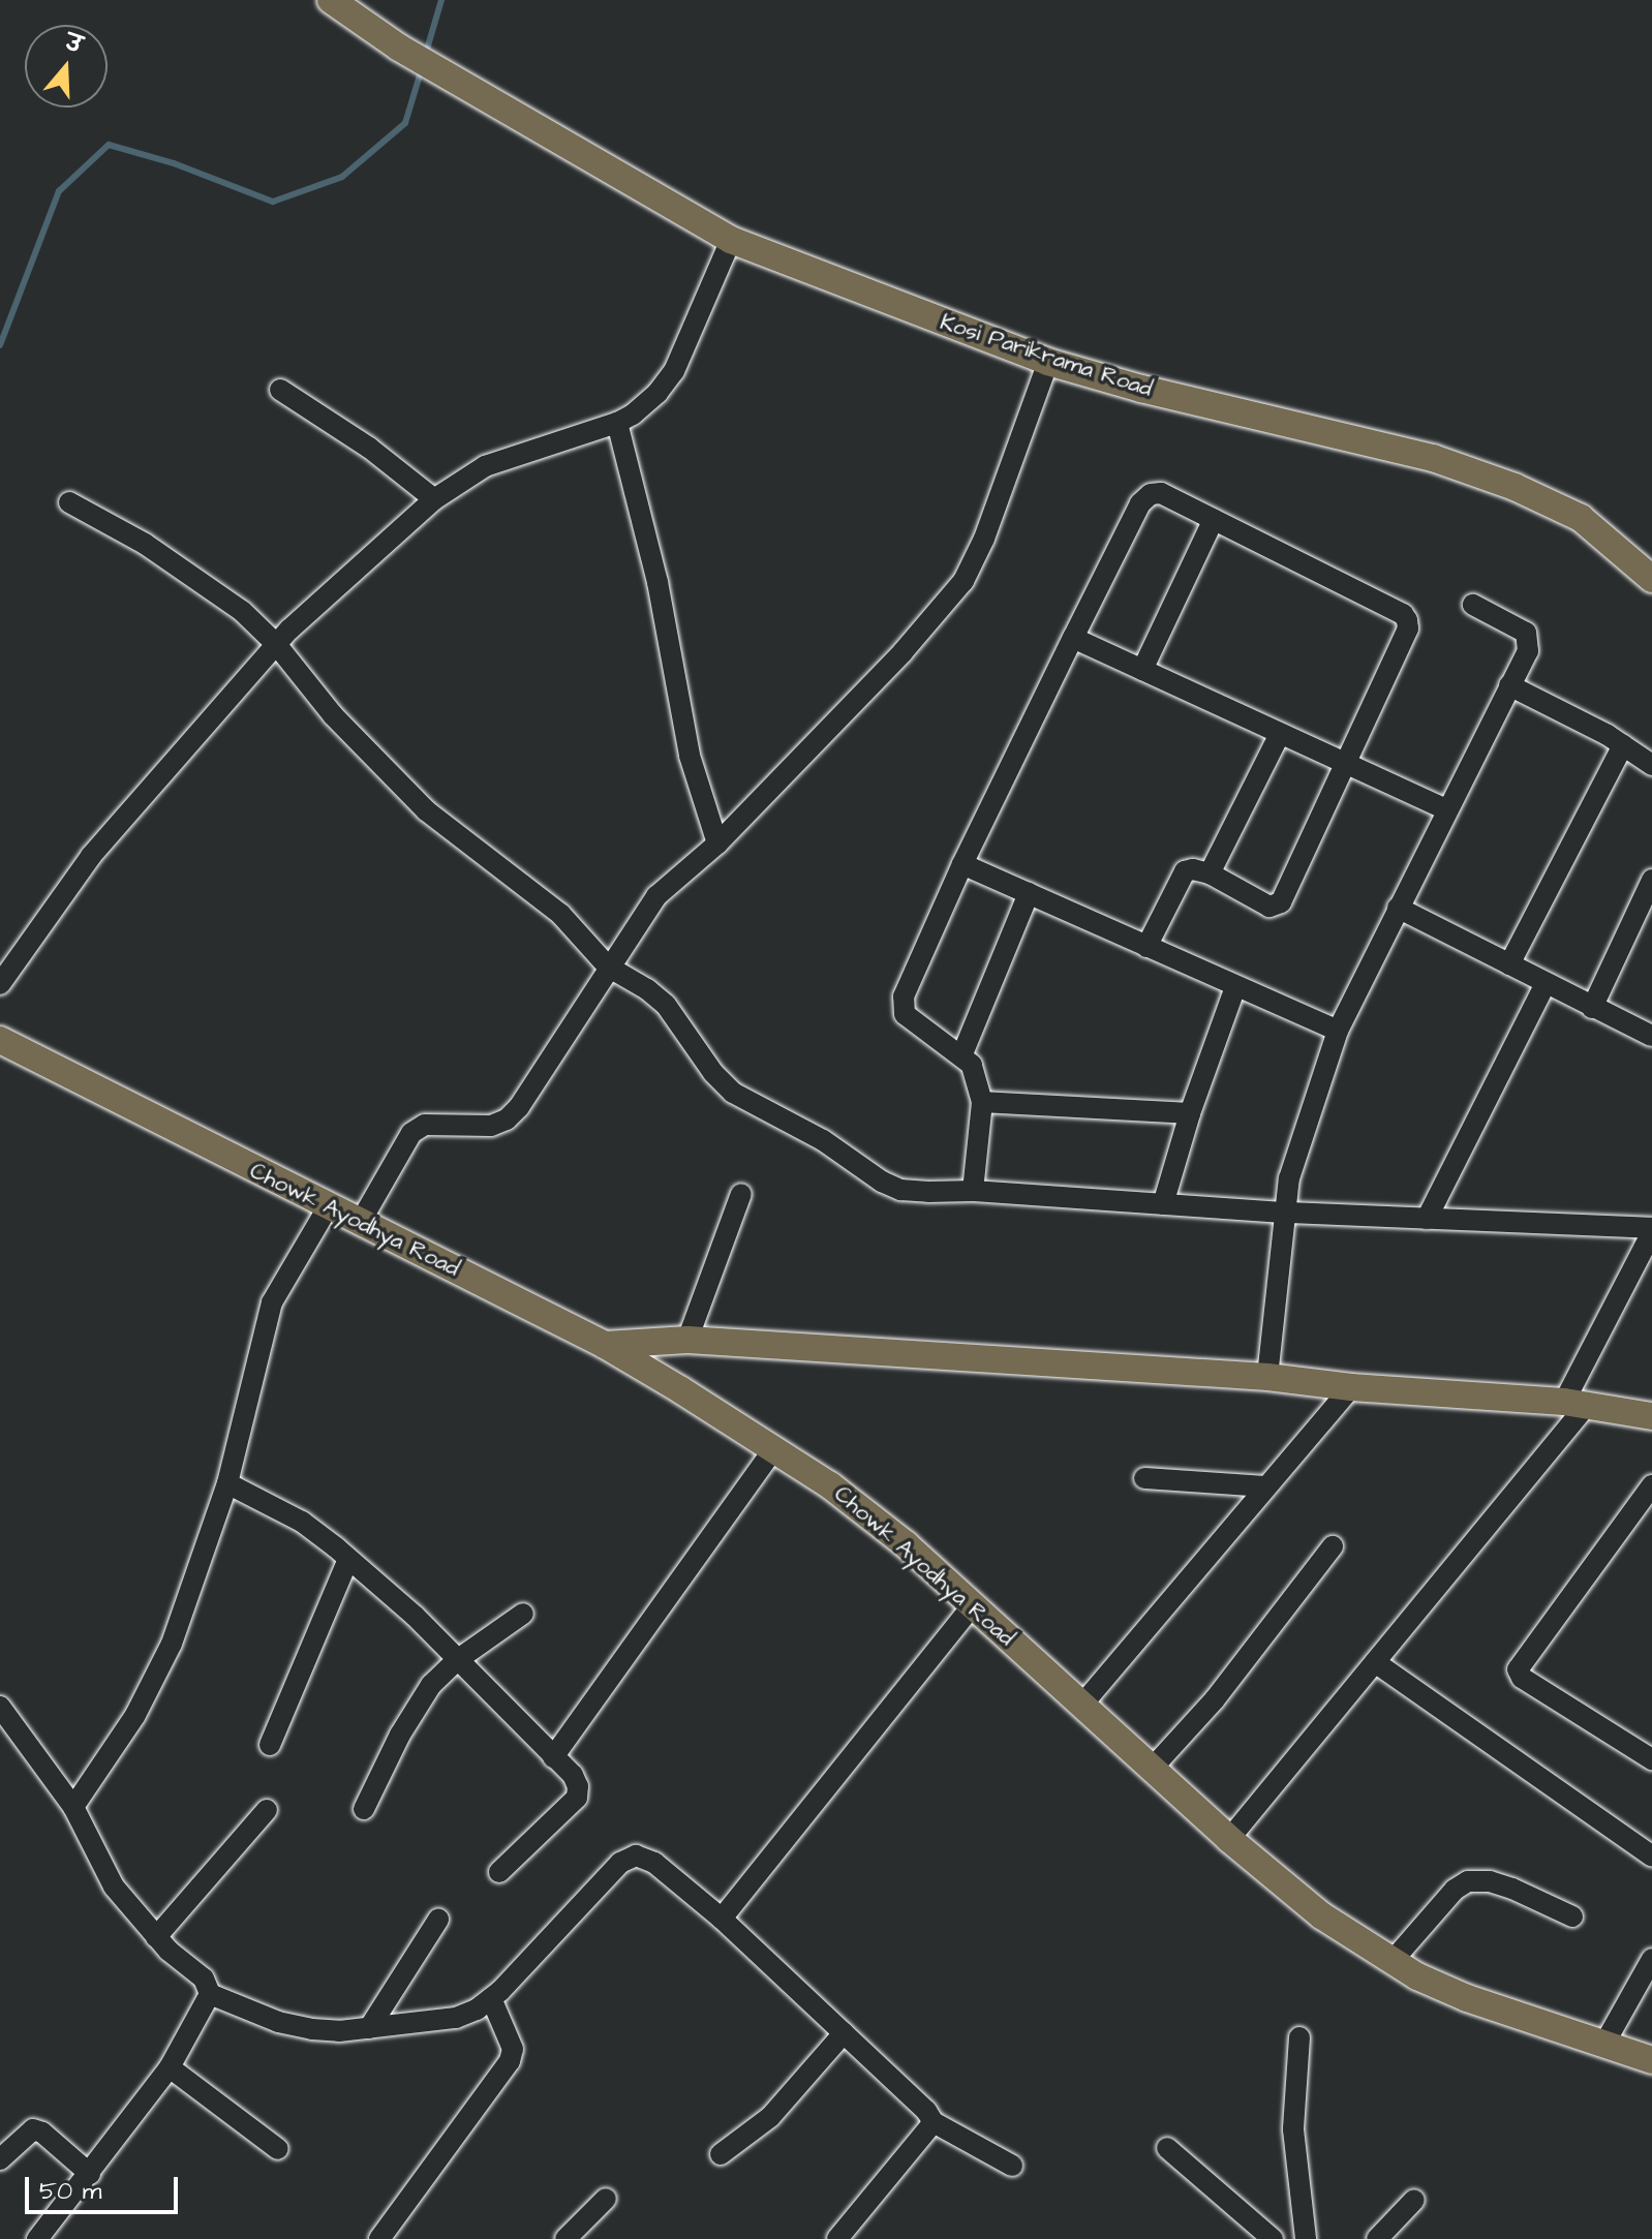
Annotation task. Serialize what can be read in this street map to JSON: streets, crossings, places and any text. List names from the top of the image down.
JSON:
{
  "streets": {
    "main road": ["Kosi Parikrama Road", "Chowk Ayodhya Road"]
  },
  "scale_bar": "50 m",
  "north": "top"
}
